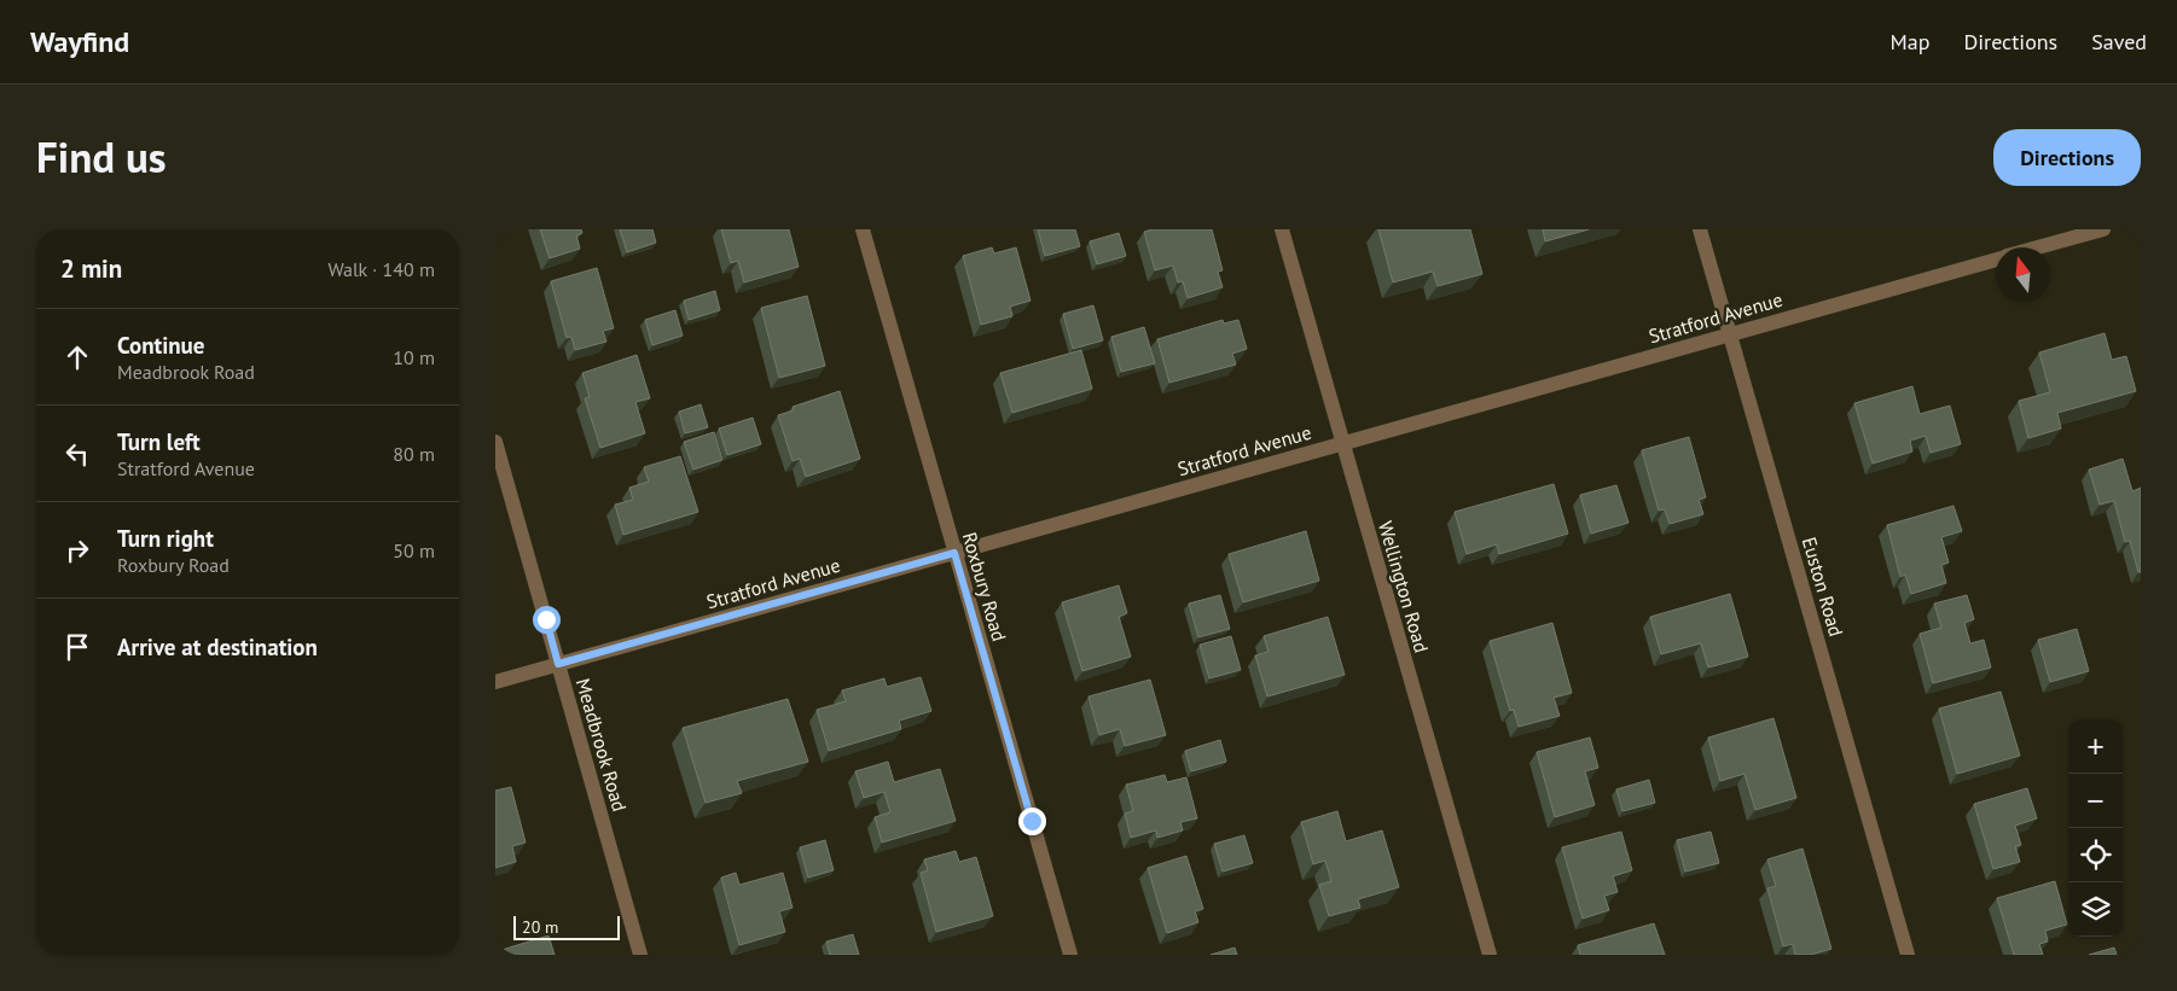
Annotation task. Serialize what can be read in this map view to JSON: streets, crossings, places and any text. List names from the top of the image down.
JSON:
{
  "streets": {
    "street": [
      "Stratford Avenue",
      "Roxbury Road",
      "Wellington Road",
      "Euston Road",
      "Meadbrook Road"
    ]
  },
  "crossings": [
    ["Stratford Avenue", "Roxbury Road"],
    ["Stratford Avenue", "Wellington Road"],
    ["Stratford Avenue", "Euston Road"],
    ["Stratford Avenue", "Meadbrook Road"]
  ],
  "scale_bar": "20 m",
  "north": "top",
  "page": {
    "header": "Wayfind",
    "nav": ["Map", "Directions", "Saved"],
    "title": "Find us",
    "buttons": "Directions",
    "heading": ["2 min", "Walk · 140 m"],
    "list": [
      ["Continue", "Meadbrook Road", "10 m"],
      ["Turn left", "Stratford Avenue", "80 m"],
      ["Turn right", "Roxbury Road", "50 m"],
      "Arrive at destination"
    ],
    "map_buttons": ["+", "−"],
    "scale": "20 m"
  }
}
